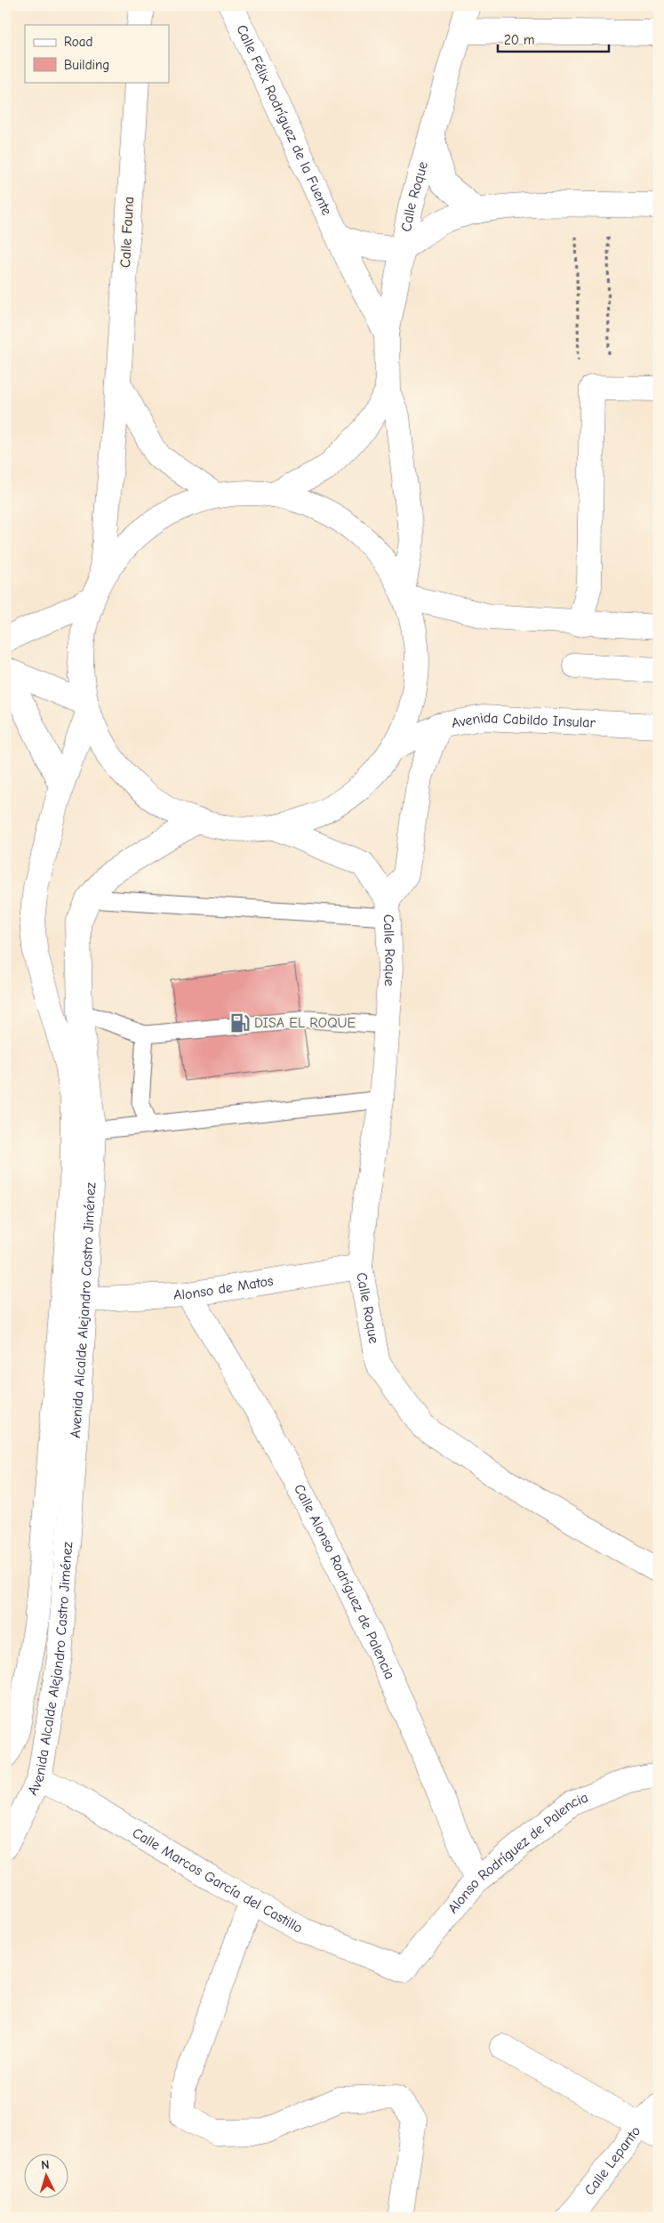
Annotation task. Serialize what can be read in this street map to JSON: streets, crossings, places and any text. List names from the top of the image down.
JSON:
{
  "streets": {
    "street": [
      "Calle Félix Rodríguez de la Fuente",
      "Calle Roque",
      "Calle Fauna",
      "Avenida Cabildo Insular",
      "Alonso de Matos",
      "Avenida Alcalde Alejandro Castro Jiménez",
      "Calle Alonso Rodríguez de Palencia",
      "Alonso Rodríguez de Palencia",
      "Calle Marcos García del Castillo",
      "Calle Lepanto"
    ]
  },
  "crossings": [
    ["Calle Félix Rodríguez de la Fuente", "Calle Roque"],
    ["Calle Roque", "Avenida Cabildo Insular"],
    ["Calle Roque", "Alonso de Matos"],
    ["Alonso de Matos", "Avenida Alcalde Alejandro Castro Jiménez"],
    ["Alonso de Matos", "Calle Alonso Rodríguez de Palencia"],
    ["Avenida Alcalde Alejandro Castro Jiménez", "Calle Marcos García del Castillo"],
    ["Calle Alonso Rodríguez de Palencia", "Alonso Rodríguez de Palencia"],
    ["Alonso Rodríguez de Palencia", "Calle Marcos García del Castillo"]
  ],
  "places": {
    "fuel station": ["DISA EL ROQUE"]
  },
  "legend": ["Road", "Building"],
  "scale_bar": "20 m",
  "north": "top"
}
